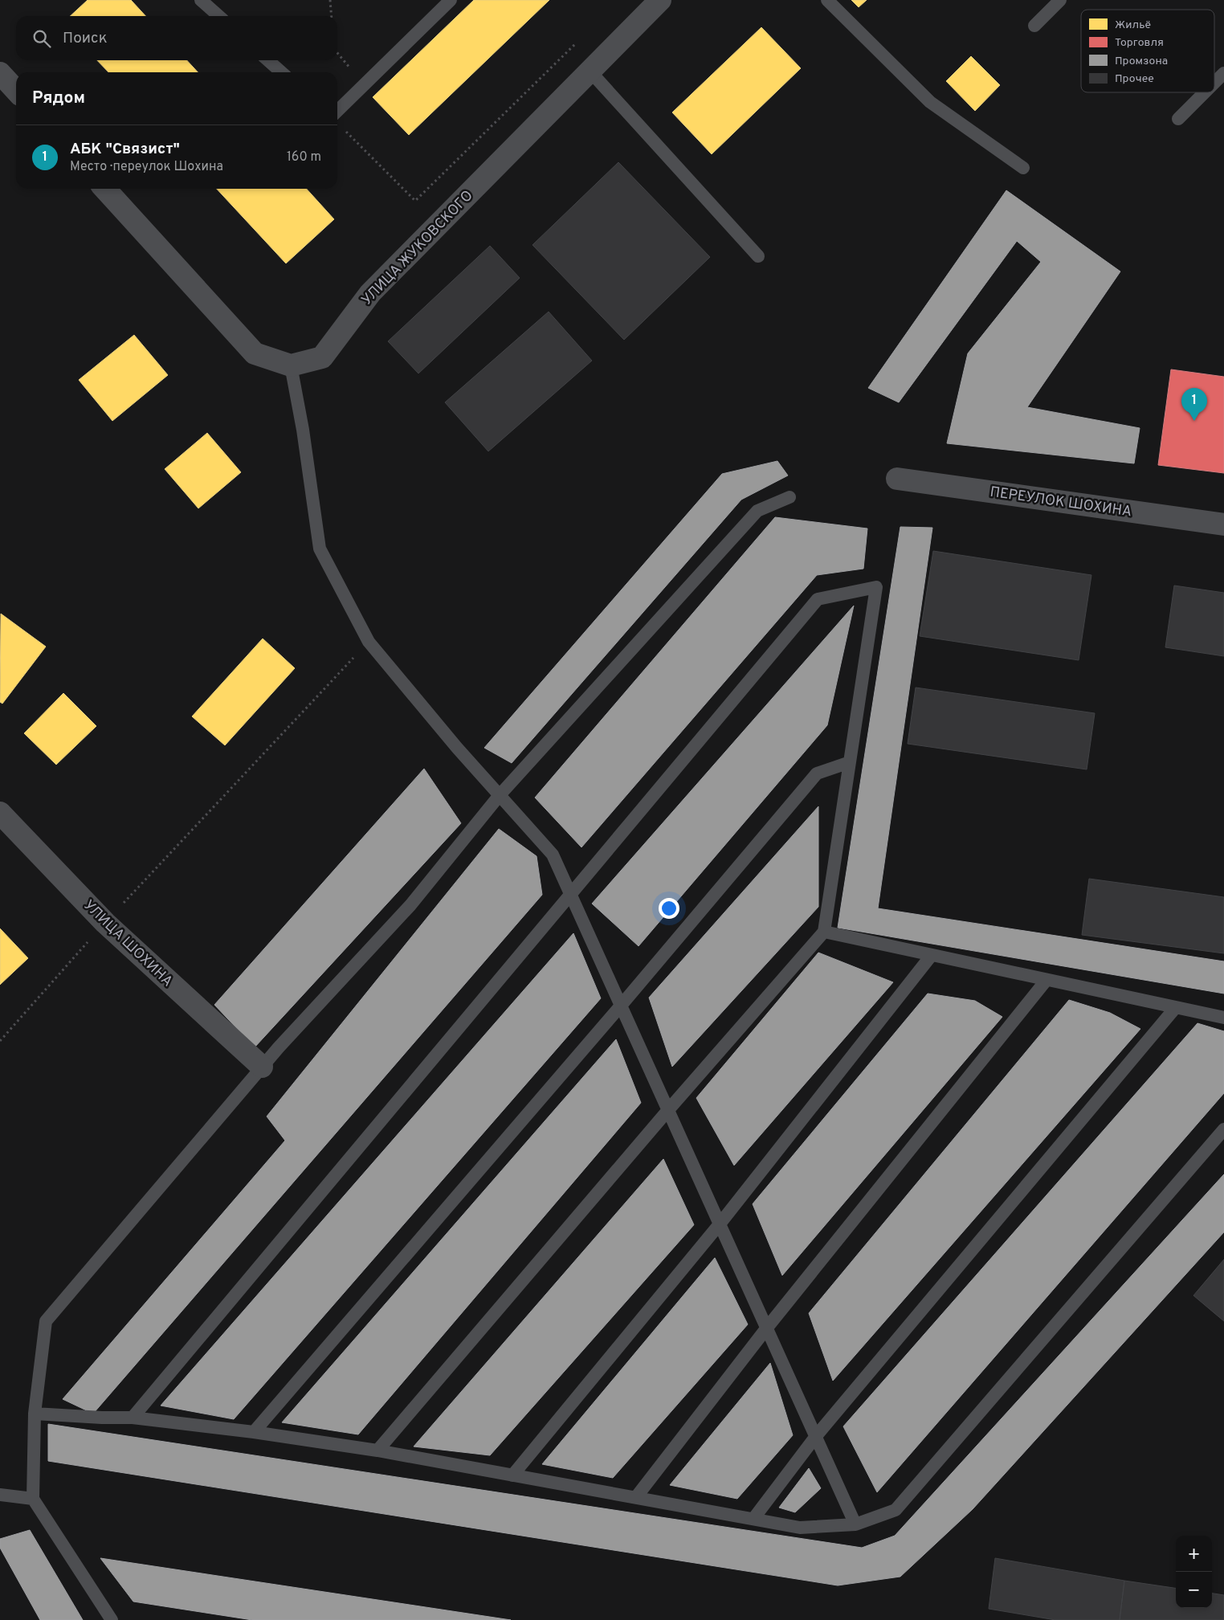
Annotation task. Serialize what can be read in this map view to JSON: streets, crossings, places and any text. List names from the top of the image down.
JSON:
{
  "streets": {
    "street": ["УЛИЦА ЖУКОВСКОГО", "ПЕРЕУЛОК ШОХИНА", "УЛИЦА ШОХИНА"]
  },
  "legend": [
    "Жильё",
    "Торговля",
    "Промзона",
    "Прочее"
  ],
  "page": {
    "search": "Поиск",
    "heading": "Рядом",
    "list": [
      {
        "mark": "1",
        "name": "АБК \"Связист\"",
        "note": "Место · переулок Шохина",
        "value": "160 m"
      }
    ],
    "pins": "1",
    "map_buttons": ["+", "−"]
  }
}
